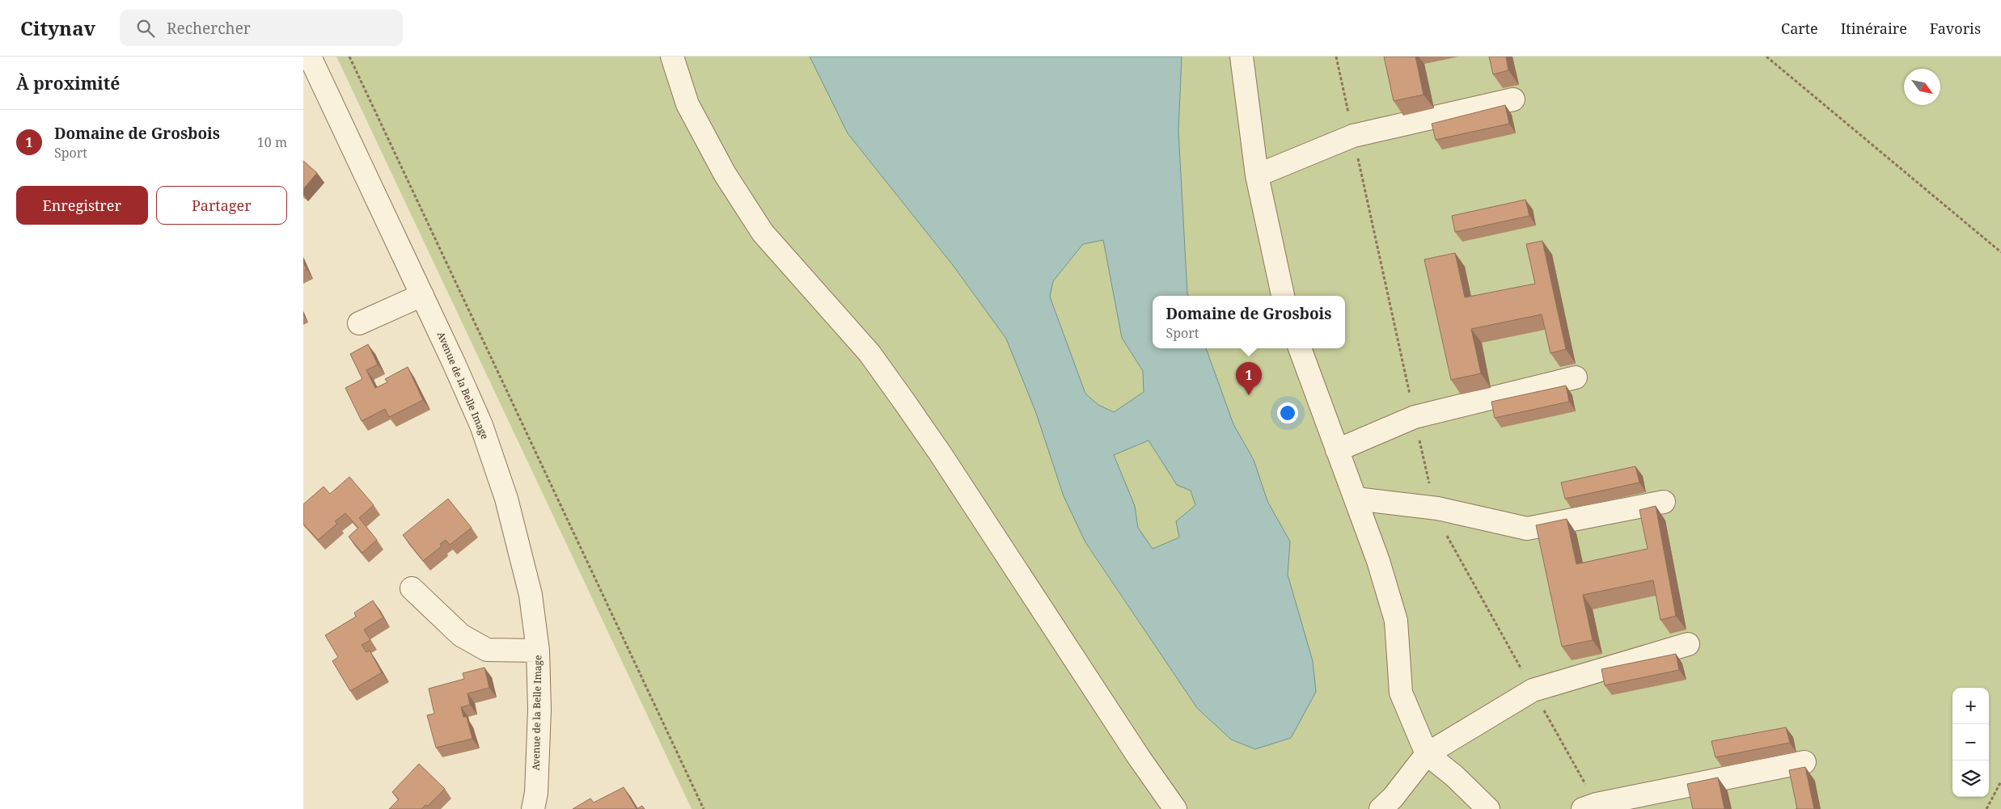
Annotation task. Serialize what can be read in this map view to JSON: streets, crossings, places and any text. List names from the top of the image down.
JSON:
{
  "streets": {
    "street": ["Avenue de la Belle Image"]
  },
  "north": "bottom right",
  "page": {
    "header": "Citynav",
    "search": "Rechercher",
    "nav": ["Carte", "Itinéraire", "Favoris"],
    "heading": "À proximité",
    "list": [
      {
        "mark": "1",
        "name": "Domaine de Grosbois",
        "note": "Sport",
        "value": "10 m"
      }
    ],
    "buttons": ["Enregistrer", "Partager"],
    "popup": ["Domaine de Grosbois", "Sport"],
    "pins": "1",
    "map_buttons": ["+", "−"]
  }
}
